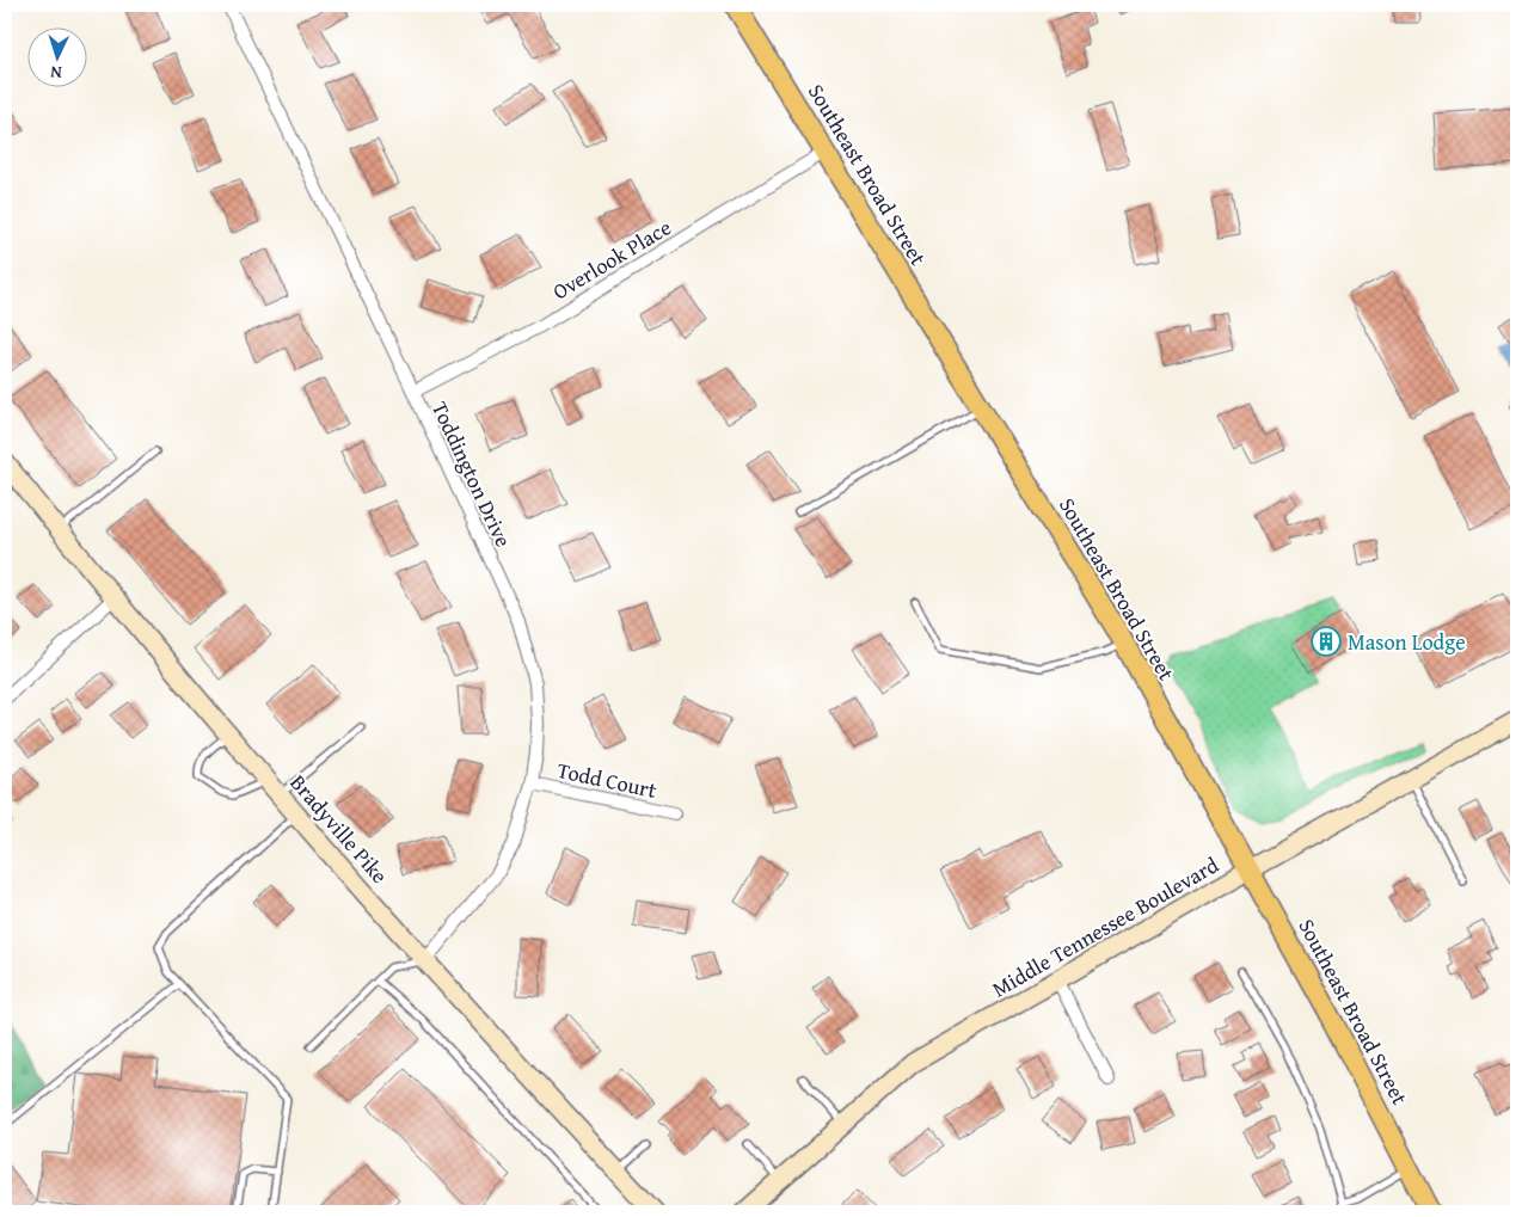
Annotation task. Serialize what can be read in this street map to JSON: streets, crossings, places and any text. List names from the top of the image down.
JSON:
{
  "streets": {
    "main road": ["Southeast Broad Street", "Bradyville Pike", "Middle Tennessee Boulevard"],
    "street": ["Overlook Place", "Toddington Drive", "Todd Court"]
  },
  "crossings": [
    ["Southeast Broad Street", "Overlook Place"],
    ["Southeast Broad Street", "Middle Tennessee Boulevard"],
    ["Overlook Place", "Toddington Drive"],
    ["Toddington Drive", "Todd Court"],
    ["Toddington Drive", "Bradyville Pike"]
  ],
  "places": {
    "building": ["Mason Lodge"]
  },
  "north": "bottom"
}
